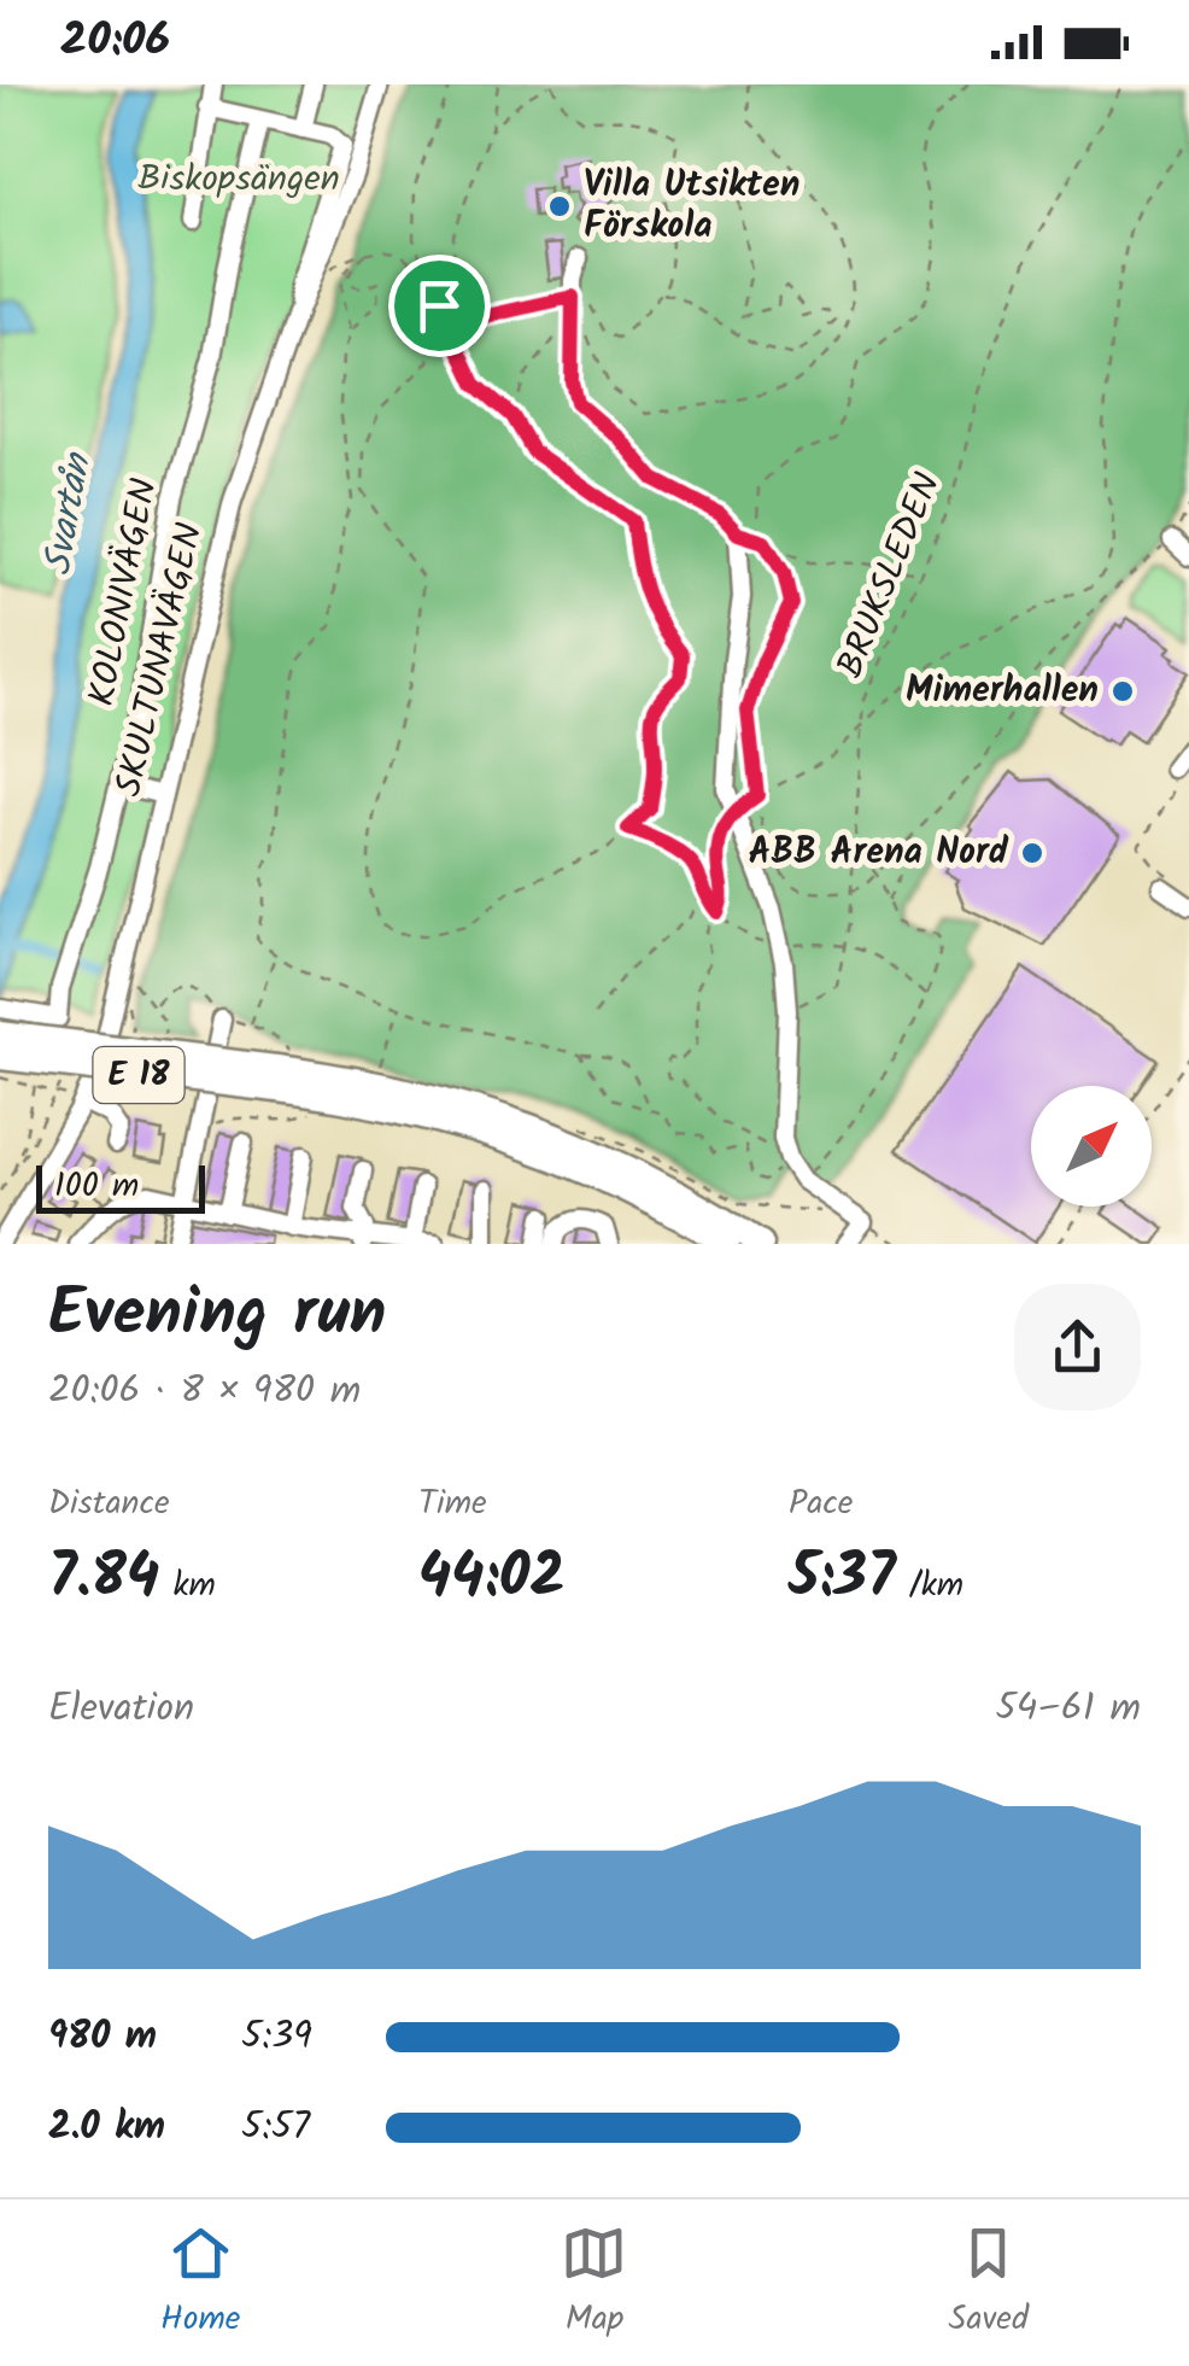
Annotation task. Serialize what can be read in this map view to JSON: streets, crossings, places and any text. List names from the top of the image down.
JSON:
{
  "streets": {
    "highway": ["E 18"],
    "street": ["KOLONIVÄGEN", "SKULTUNAVÄGEN"],
    "path": ["BRUKSLEDEN"]
  },
  "crossings": [
    ["KOLONIVÄGEN", "E 18"]
  ],
  "water": ["Svartån"],
  "parks": ["Biskopsängen"],
  "places": ["Villa Utsikten Förskola", "Mimerhallen", "ABB Arena Nord"],
  "scale_bar": "100 m",
  "north": "top right",
  "page": {
    "status": "20:06",
    "scale": "100 m",
    "heading": ["Evening run", "20:06 · 8 × 980 m"],
    "stats": [
      ["Distance", "7.84 km"],
      ["Time", "44:02"],
      ["Pace", "5:37 /km"]
    ],
    "chart": ["Elevation", "54–61 m"],
    "list": [
      {
        "name": "980 m",
        "note": "5:39"
      },
      {
        "name": "2.0 km",
        "note": "5:57"
      }
    ],
    "tabs": ["Home", "Map", "Saved"]
  }
}
